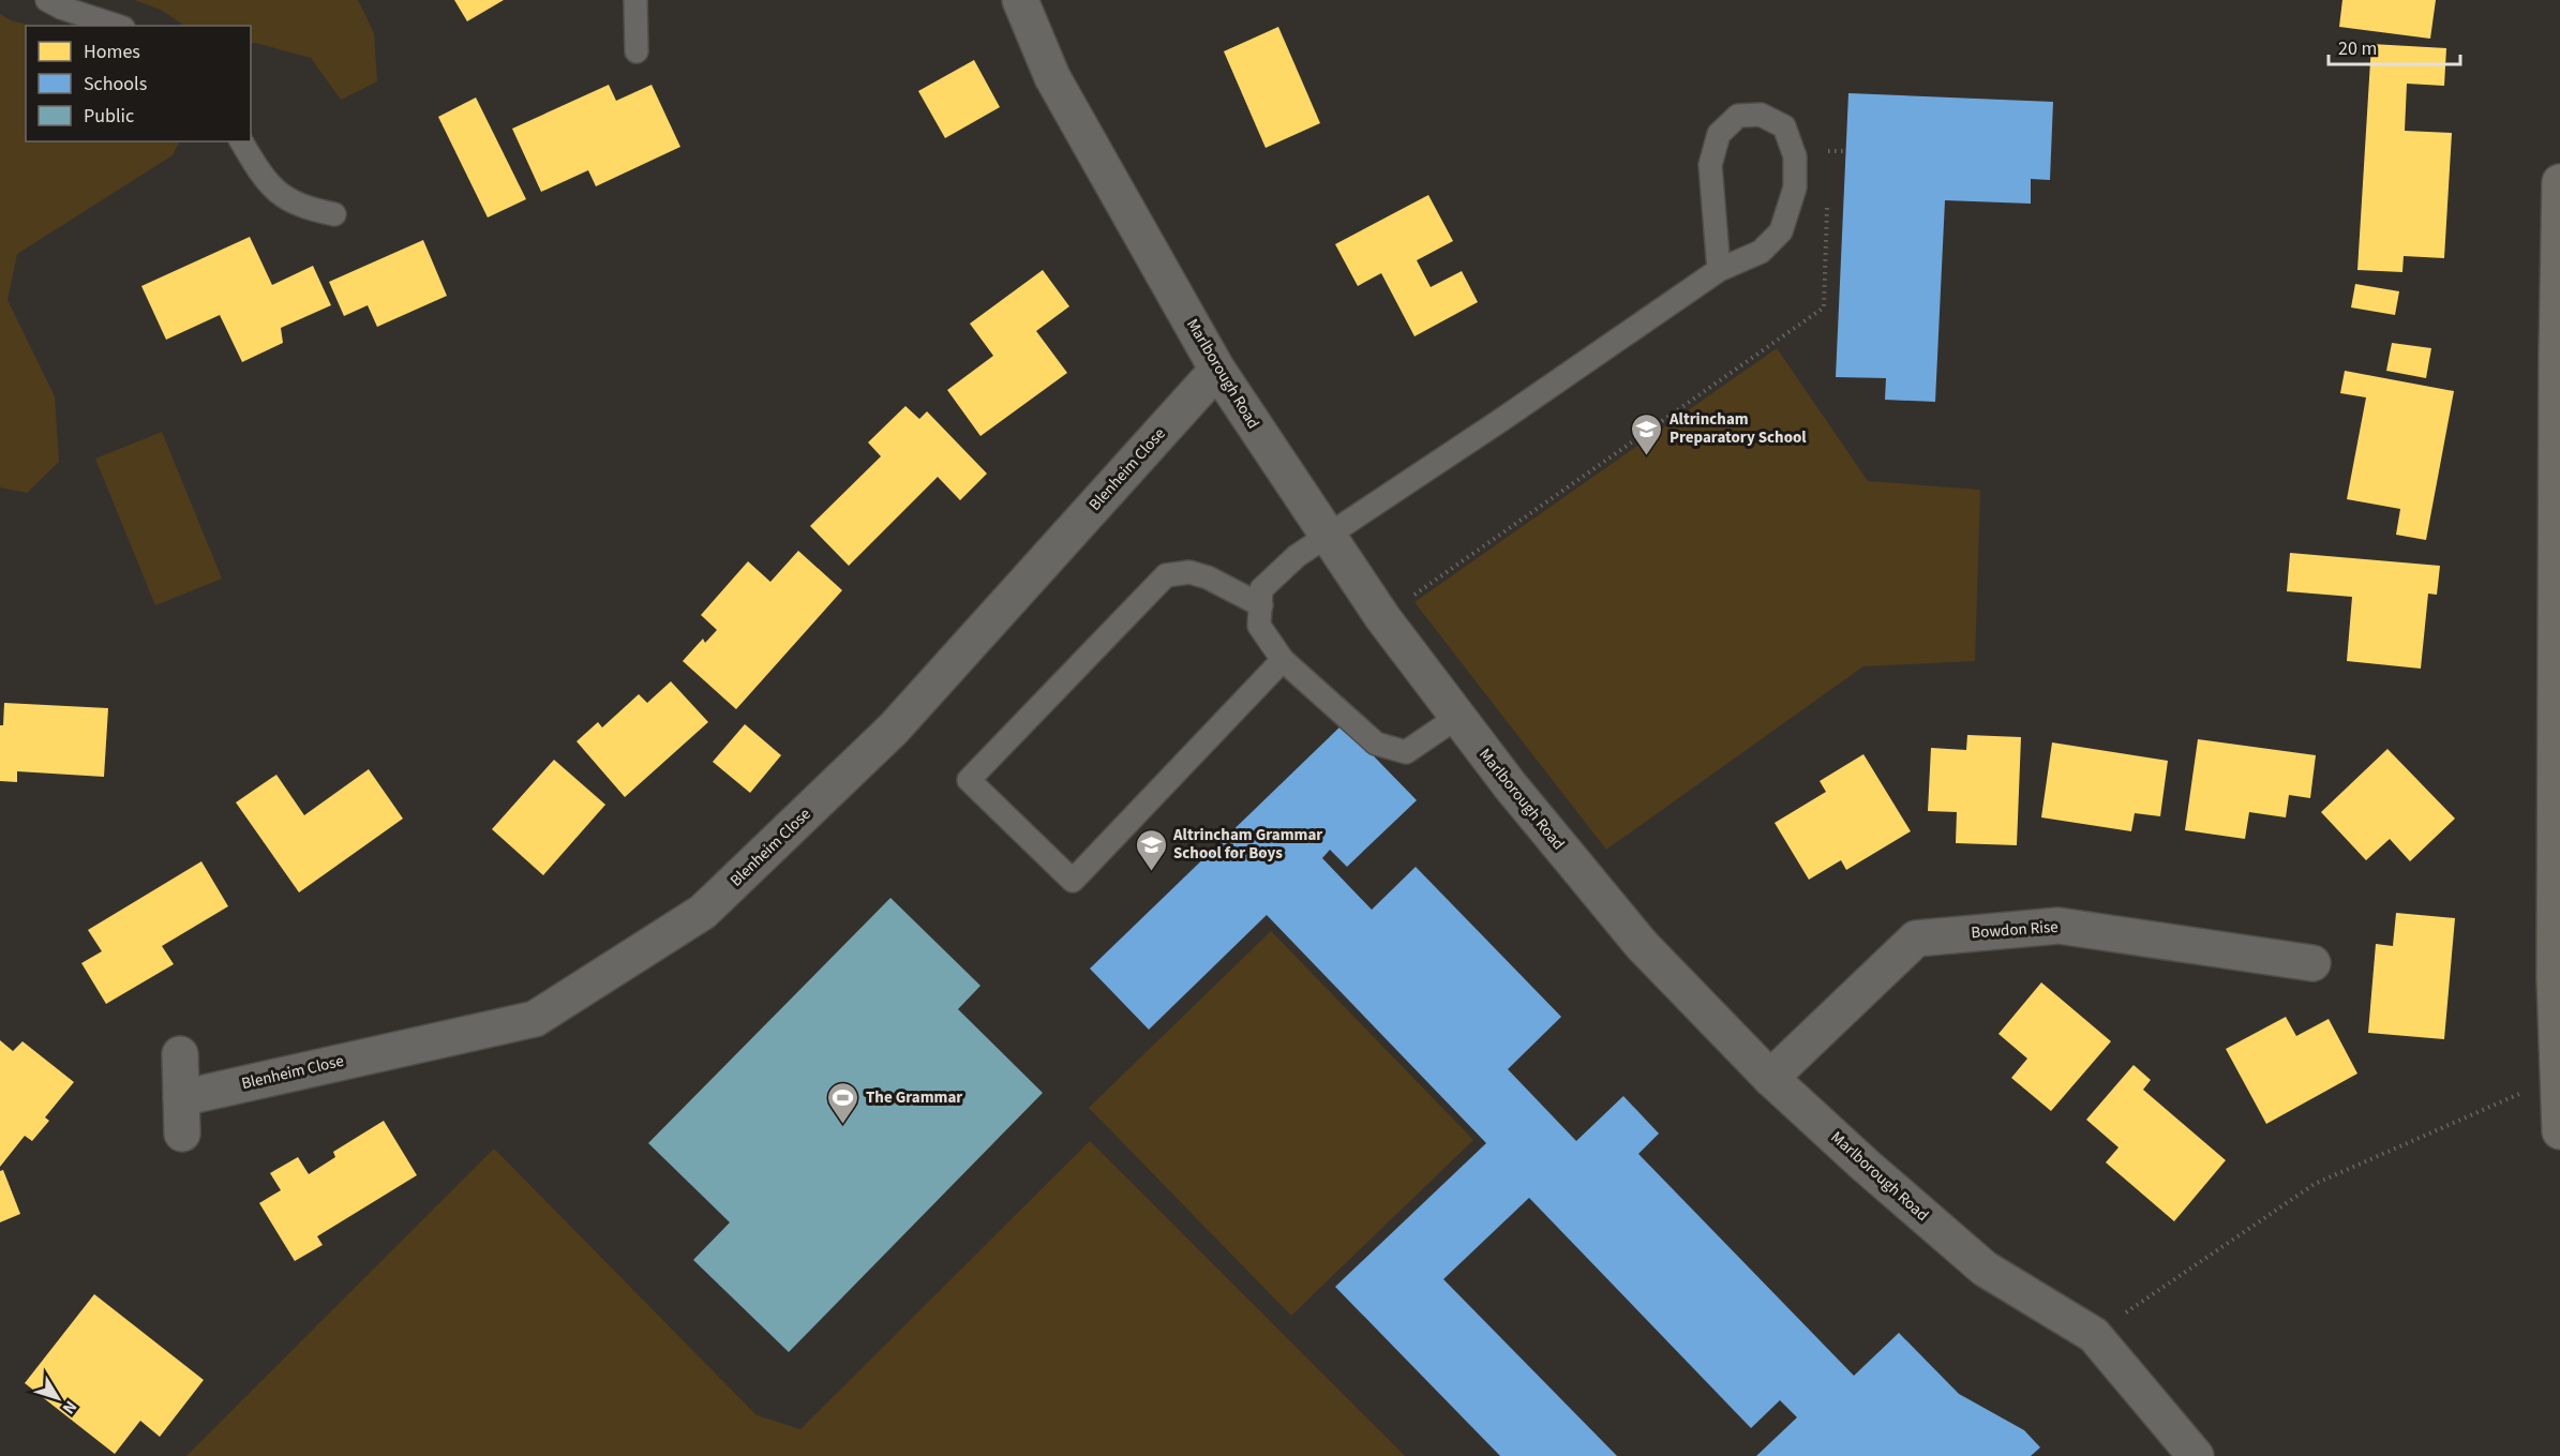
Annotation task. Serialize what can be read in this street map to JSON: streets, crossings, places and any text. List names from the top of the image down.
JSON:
{
  "streets": {
    "street": ["Marlborough Road", "Blenheim Close", "Bowdon Rise"]
  },
  "crossings": [
    ["Marlborough Road", "Blenheim Close"],
    ["Marlborough Road", "Bowdon Rise"]
  ],
  "places": {
    "school or university": ["Altrincham Preparatory School", "Altrincham Grammar School for Boys"],
    "sports": ["The Grammar"]
  },
  "legend": ["Homes", "Schools", "Public"],
  "scale_bar": "20 m",
  "north": "bottom right"
}
